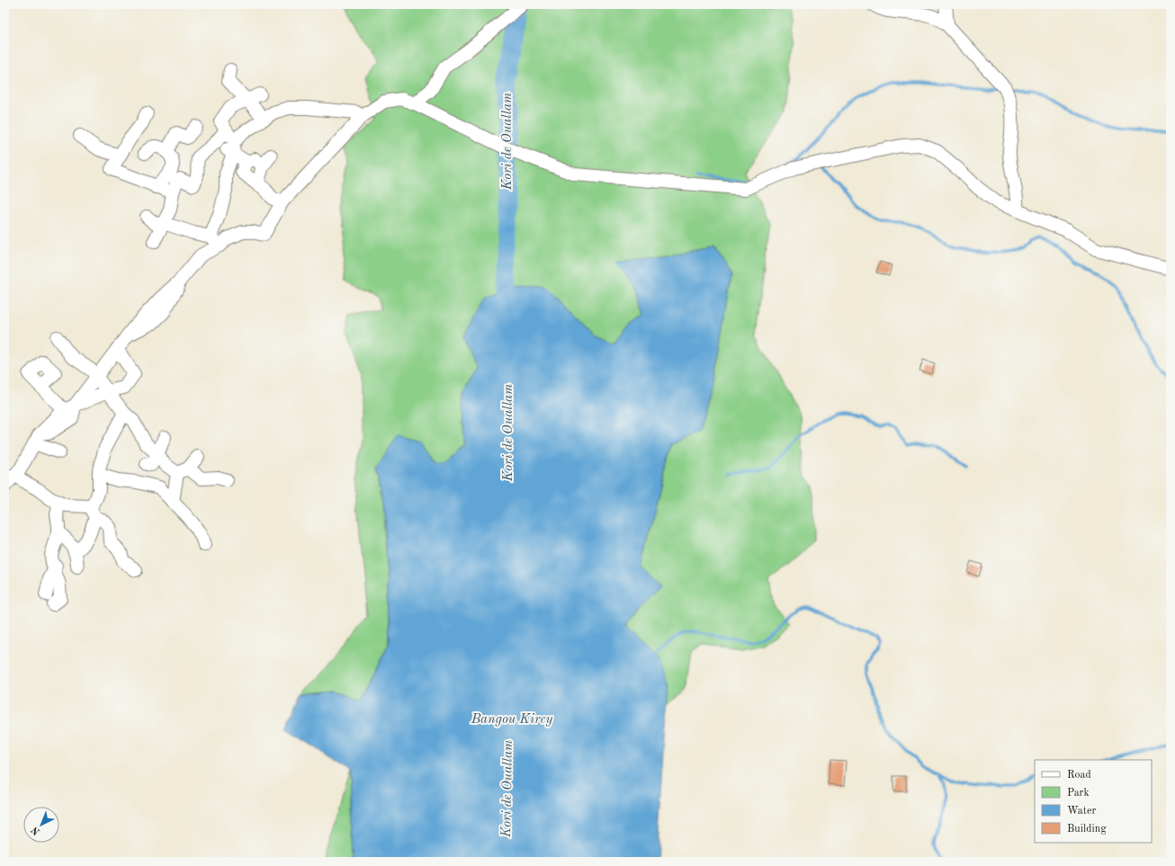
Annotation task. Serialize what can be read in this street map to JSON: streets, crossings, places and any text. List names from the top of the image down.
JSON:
{
  "water": ["Kori de Ouallam", "Bangou Kirey"],
  "legend": [
    "Road",
    "Park",
    "Water",
    "Building"
  ],
  "north": "bottom left"
}
